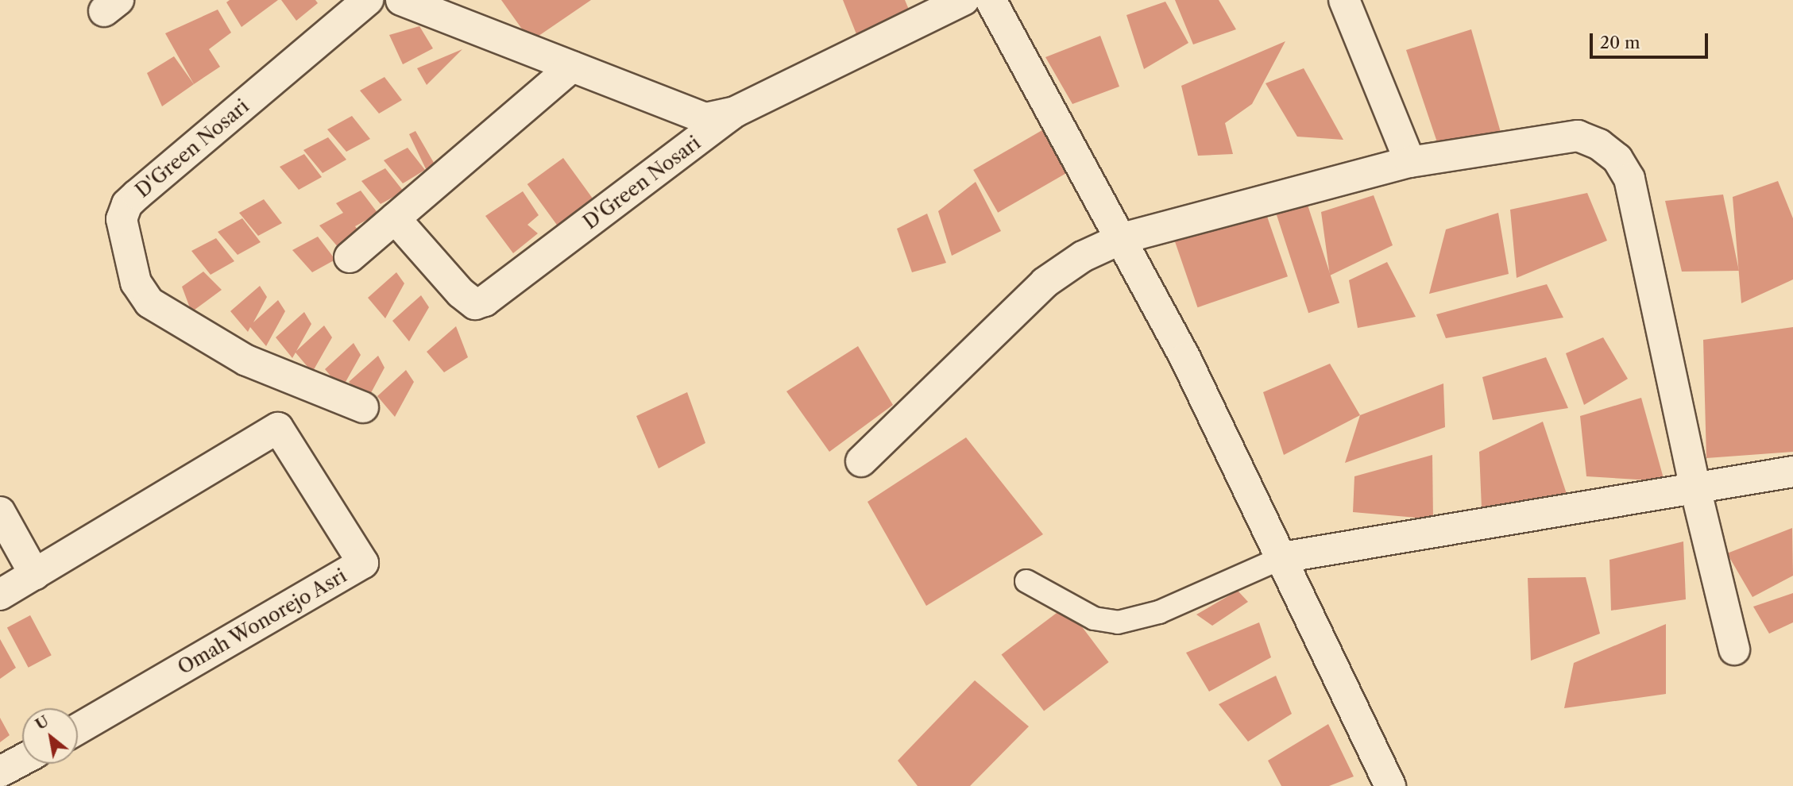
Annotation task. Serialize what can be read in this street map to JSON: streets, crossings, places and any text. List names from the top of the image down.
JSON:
{
  "streets": {
    "street": ["D'Green Nosari", "Omah Wonorejo Asri"]
  },
  "scale_bar": "20 m",
  "north": "top left"
}
